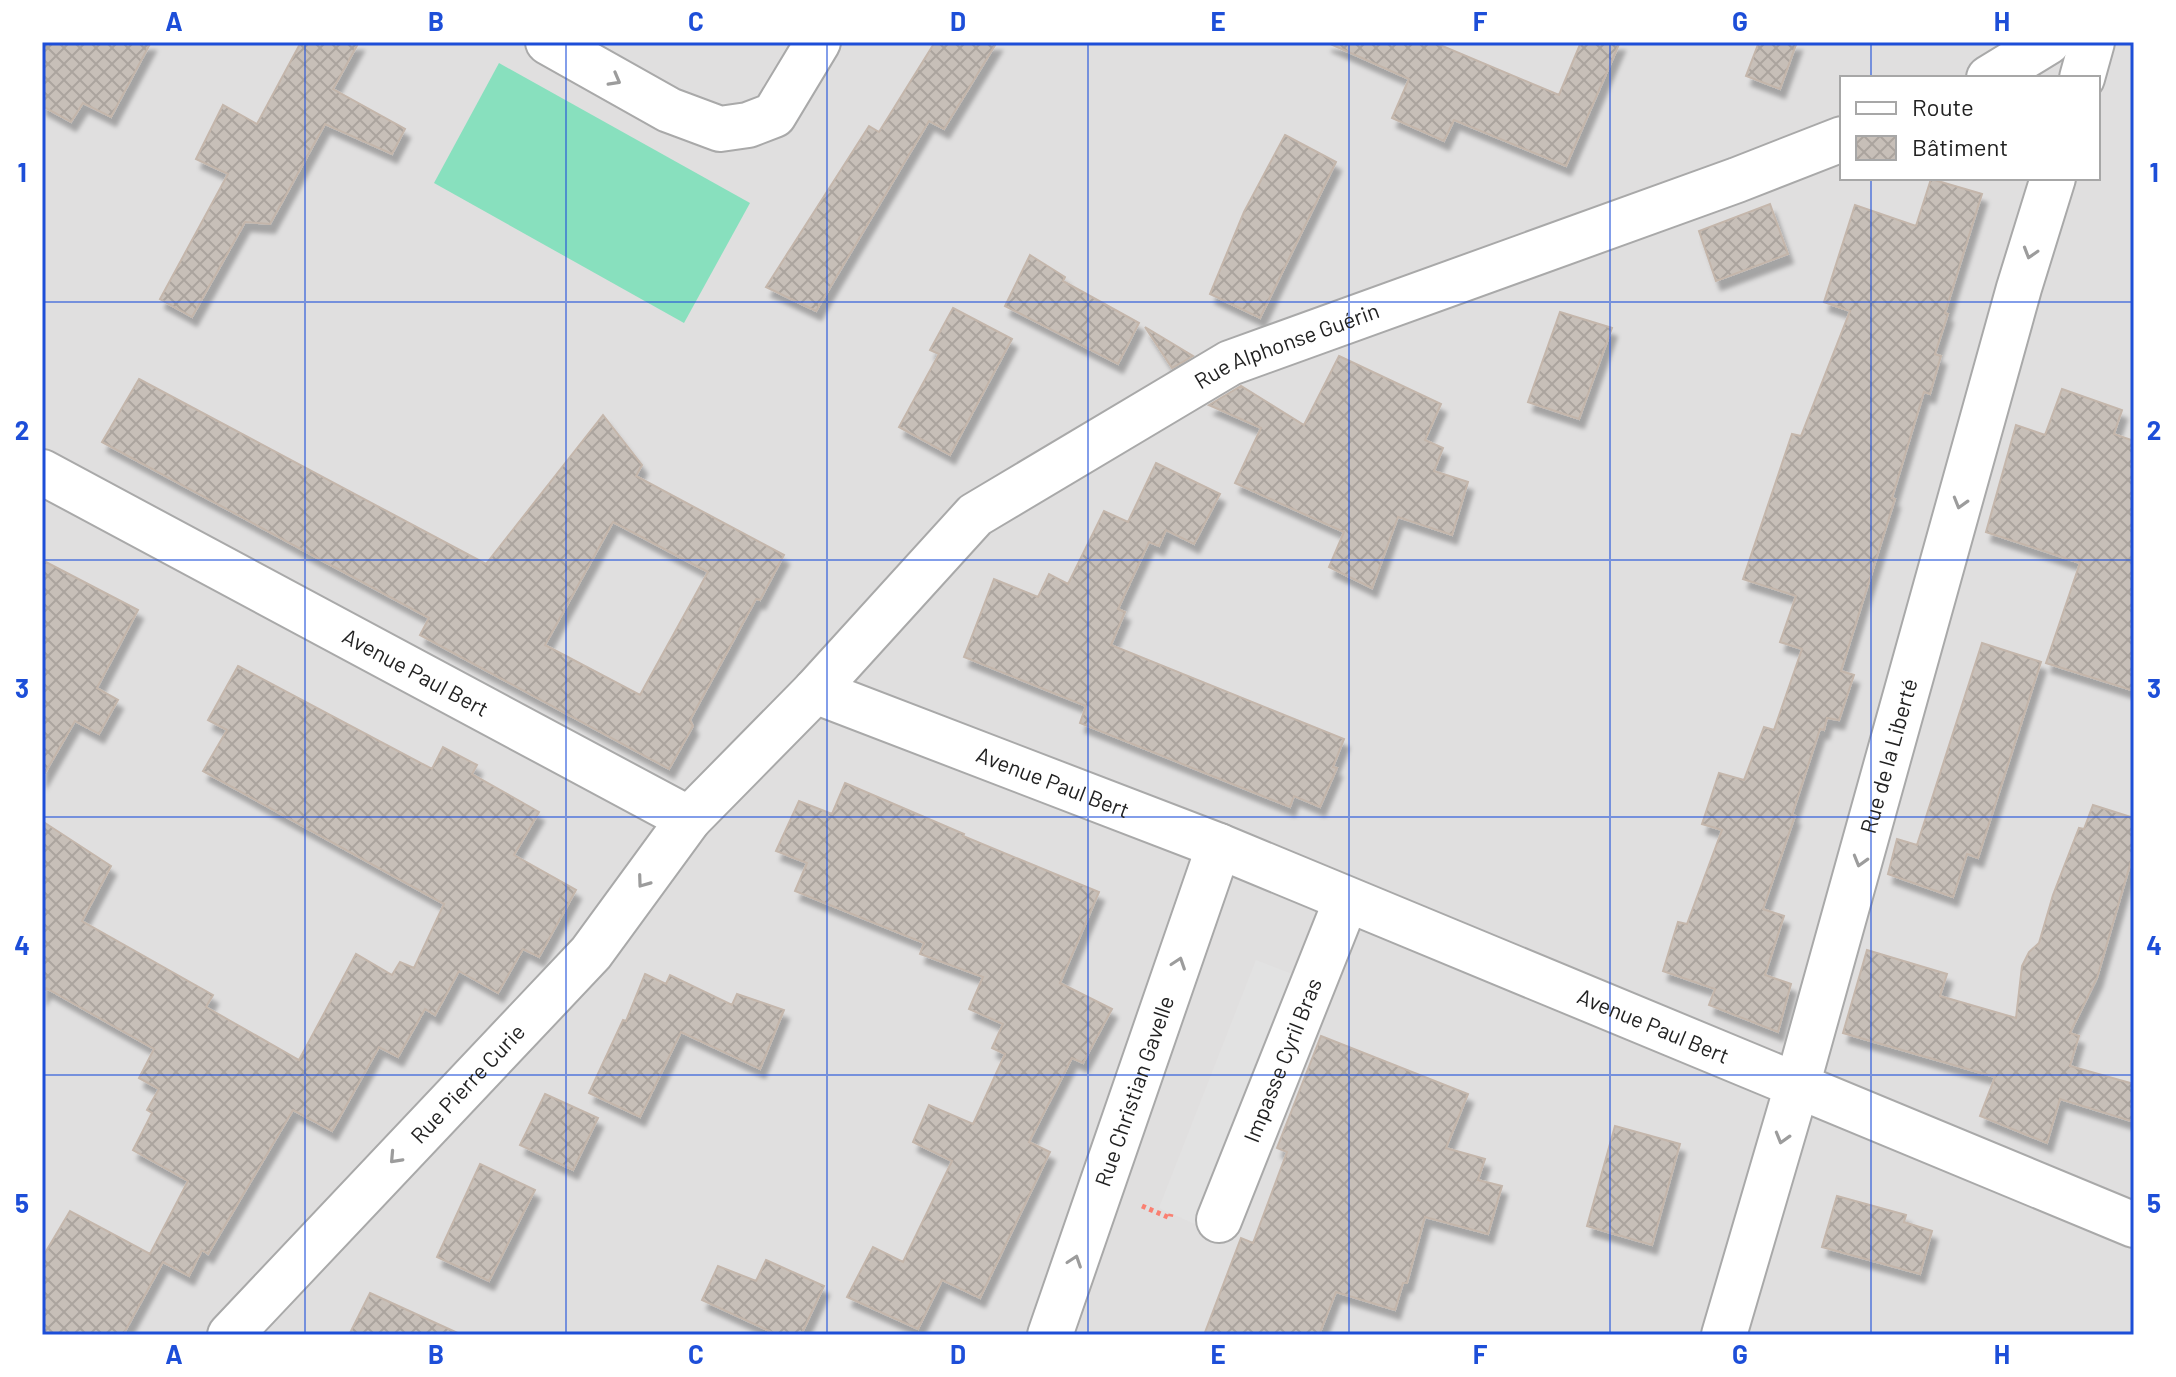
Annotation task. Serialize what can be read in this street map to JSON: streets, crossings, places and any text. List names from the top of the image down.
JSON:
{
  "streets": {
    "street": [
      "Rue Alphonse Guérin",
      "Avenue Paul Bert",
      "Rue de la Liberté",
      "Impasse Cyril Bras",
      "Rue Pierre Curie",
      "Rue Christian Gavelle"
    ]
  },
  "crossings": [
    ["Rue Alphonse Guérin", "Avenue Paul Bert"],
    ["Avenue Paul Bert", "Rue de la Liberté"],
    ["Avenue Paul Bert", "Impasse Cyril Bras"],
    ["Avenue Paul Bert", "Rue Pierre Curie"],
    ["Avenue Paul Bert", "Rue Christian Gavelle"]
  ],
  "one_way": ["Rue de la Liberté", "Rue Pierre Curie", "Rue Christian Gavelle"],
  "legend": ["Route", "Bâtiment"],
  "grid": {
    "columns": [
      "A",
      "B",
      "C",
      "D",
      "E",
      "F",
      "G",
      "H"
    ],
    "rows": [
      "1",
      "2",
      "3",
      "4",
      "5"
    ]
  }
}
